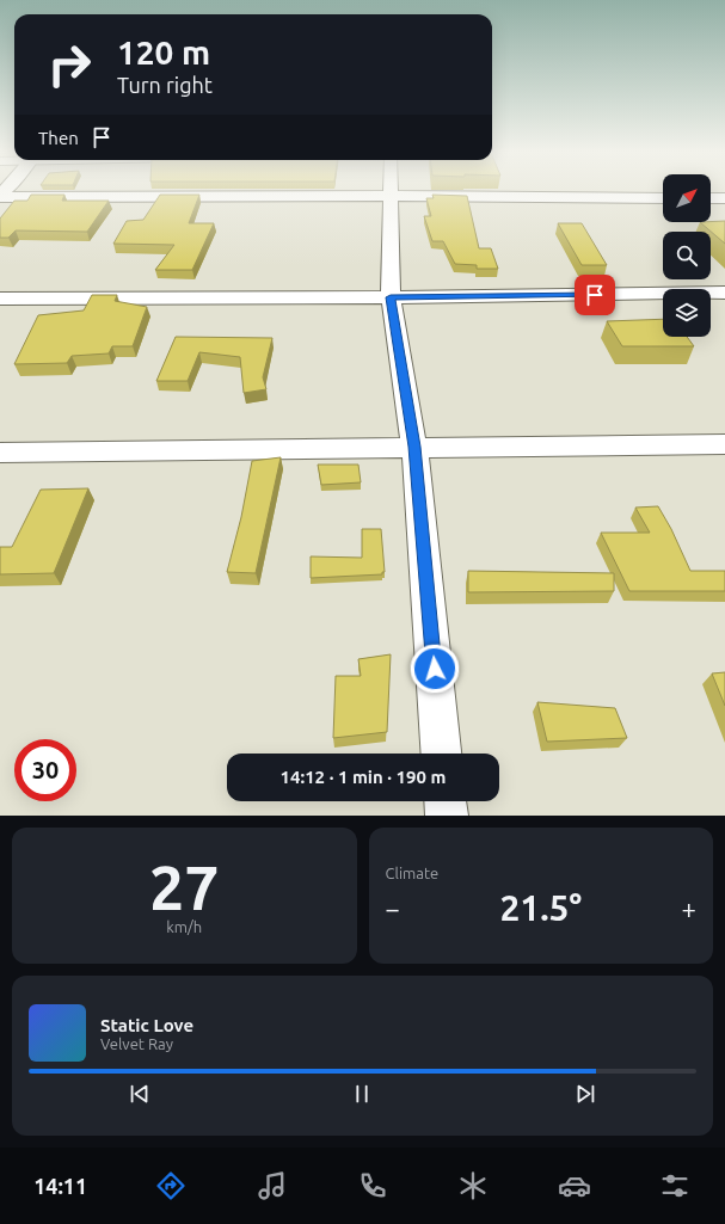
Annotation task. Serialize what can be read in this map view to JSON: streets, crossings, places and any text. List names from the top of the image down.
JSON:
{
  "north": "top right",
  "page": {
    "turn": ["120 m", "Turn right"],
    "then": "Then",
    "limit": "30",
    "trip": "14:12 · 1 min · 190 m",
    "tile": [
      ["27", "km/h"],
      "Climate"
    ],
    "heat": ["−", "21.5°", "+"],
    "song": ["Static Love", "Velvet Ray"],
    "tabs": "14:11"
  }
}
